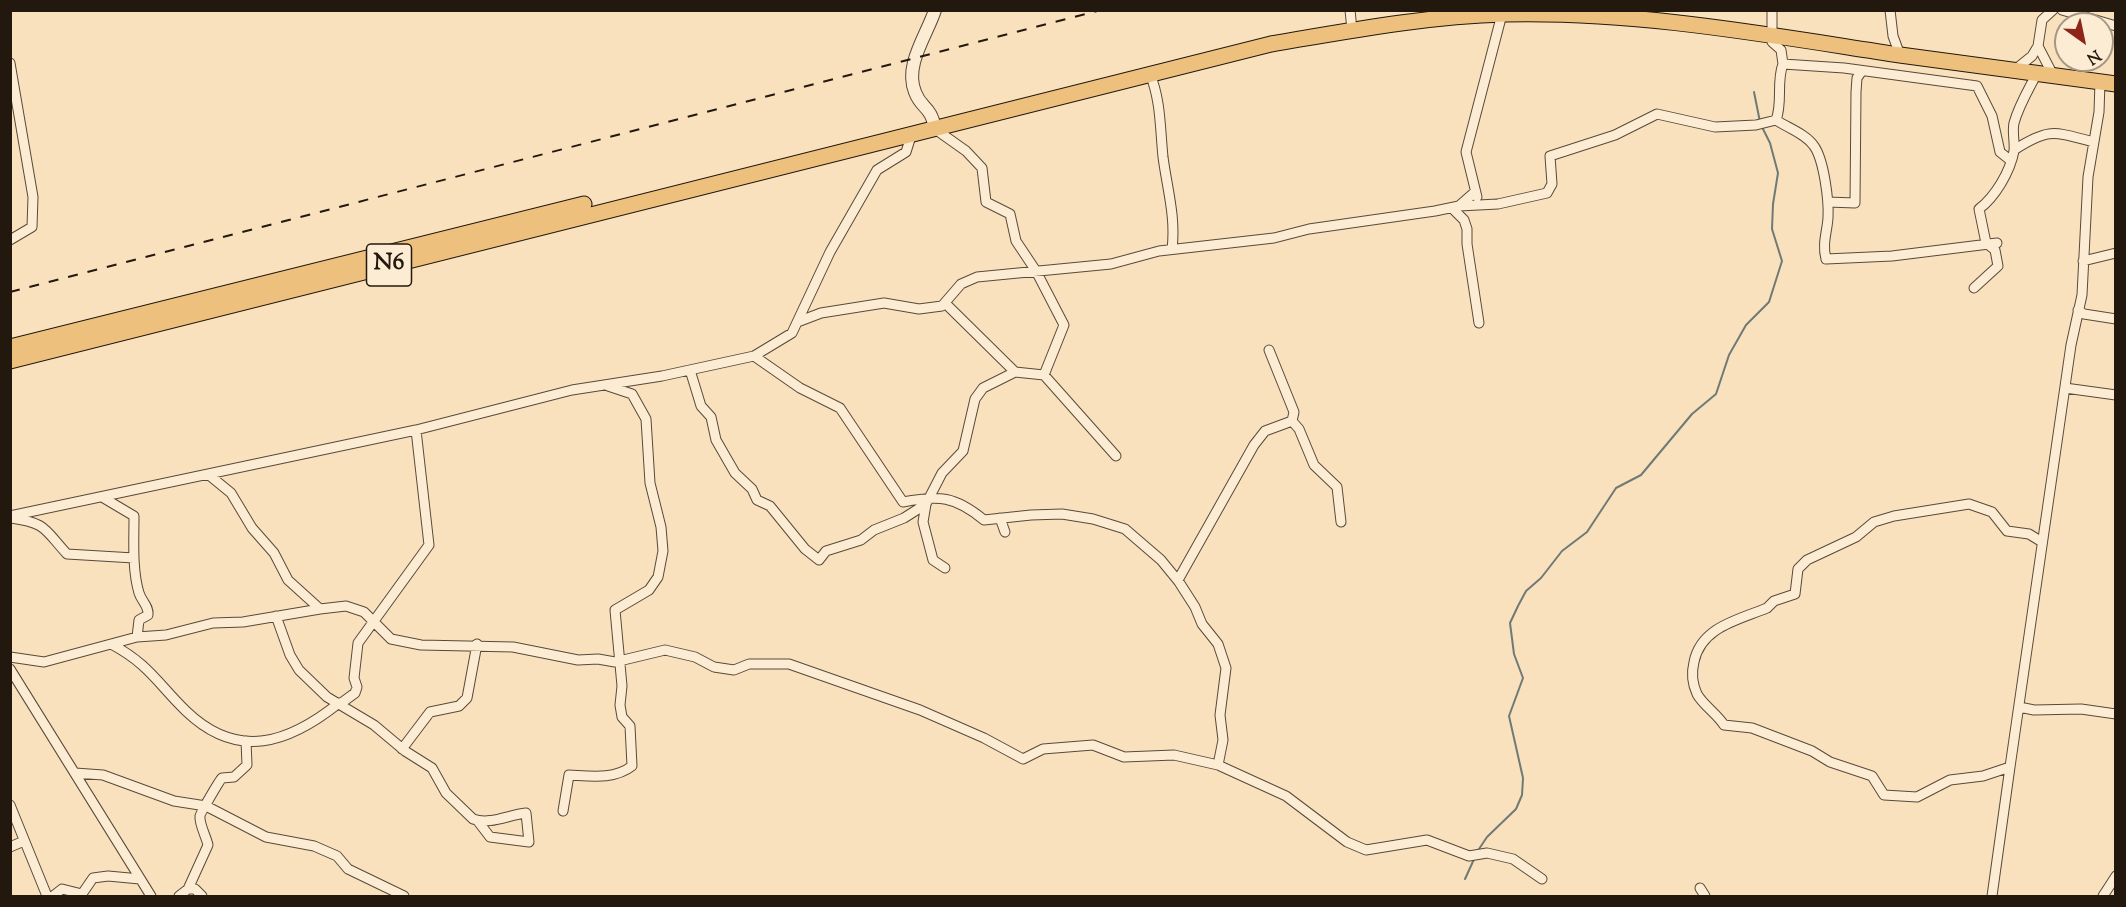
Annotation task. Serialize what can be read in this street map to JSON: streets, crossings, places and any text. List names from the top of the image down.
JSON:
{
  "streets": {
    "highway": ["N6"]
  },
  "north": "bottom right"
}
